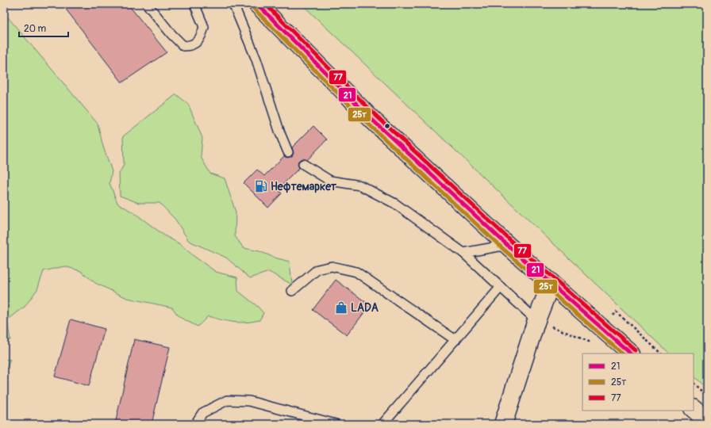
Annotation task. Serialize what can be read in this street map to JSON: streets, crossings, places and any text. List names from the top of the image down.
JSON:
{
  "places": {
    "fuel station": ["Нефтемаркет"],
    "shop": ["LADA"]
  },
  "lines": ["transit line 21", "transit line 77", "transit line 25т"],
  "legend": ["21", "25т", "77"],
  "scale_bar": "20 m"
}
